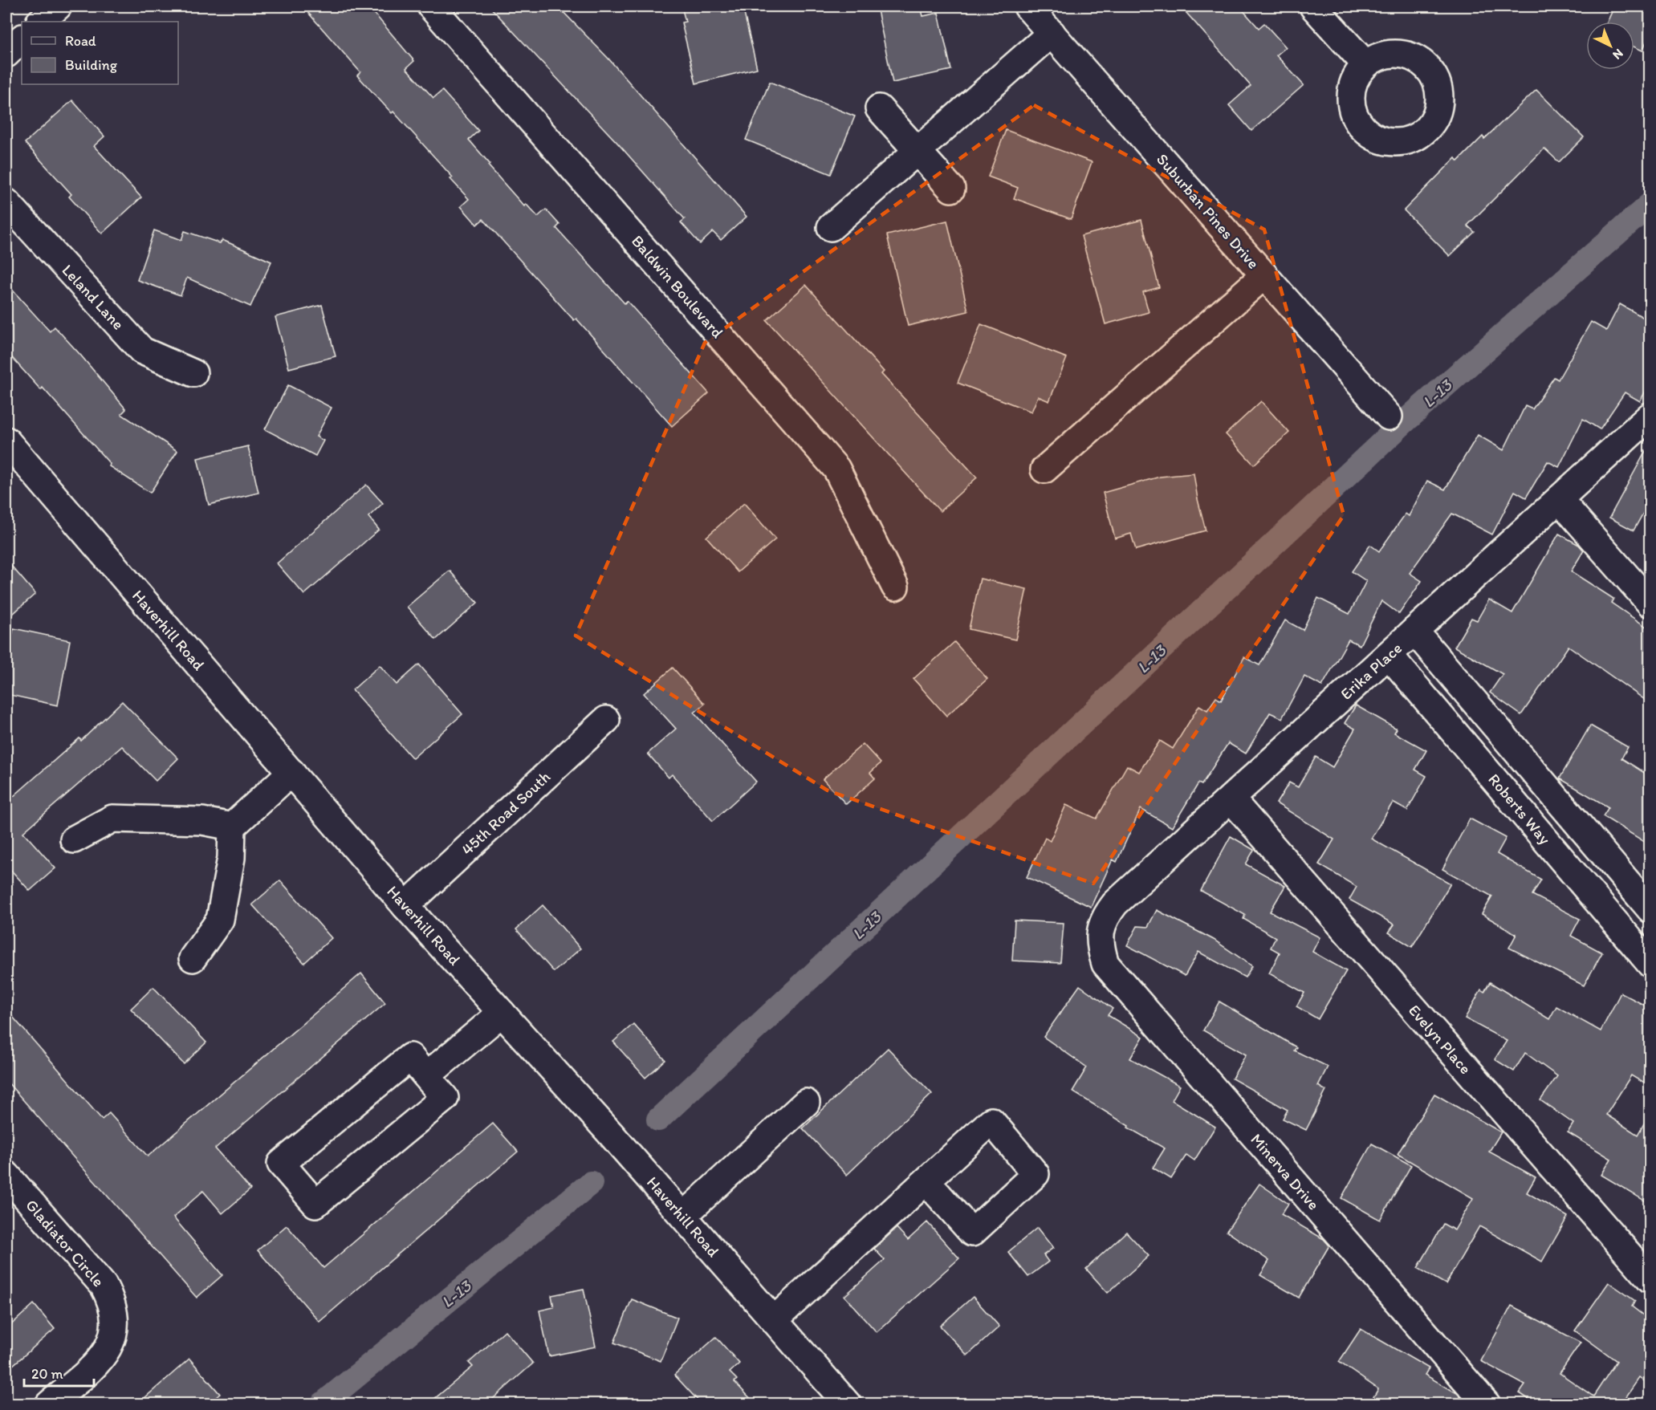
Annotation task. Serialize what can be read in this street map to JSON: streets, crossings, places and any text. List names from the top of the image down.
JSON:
{
  "streets": {
    "street": [
      "Suburban Pines Drive",
      "Baldwin Boulevard",
      "Leland Lane",
      "Haverhill Road",
      "Erika Place",
      "Roberts Way",
      "45th Road South",
      "Evelyn Place",
      "Minerva Drive",
      "Gladiator Circle"
    ]
  },
  "crossings": [
    ["Haverhill Road", "45th Road South"],
    ["Erika Place", "Roberts Way"],
    ["Erika Place", "Evelyn Place"],
    ["Erika Place", "Minerva Drive"]
  ],
  "water": ["L-13"],
  "legend": ["Road", "Building"],
  "scale_bar": "20 m",
  "north": "bottom right"
}
